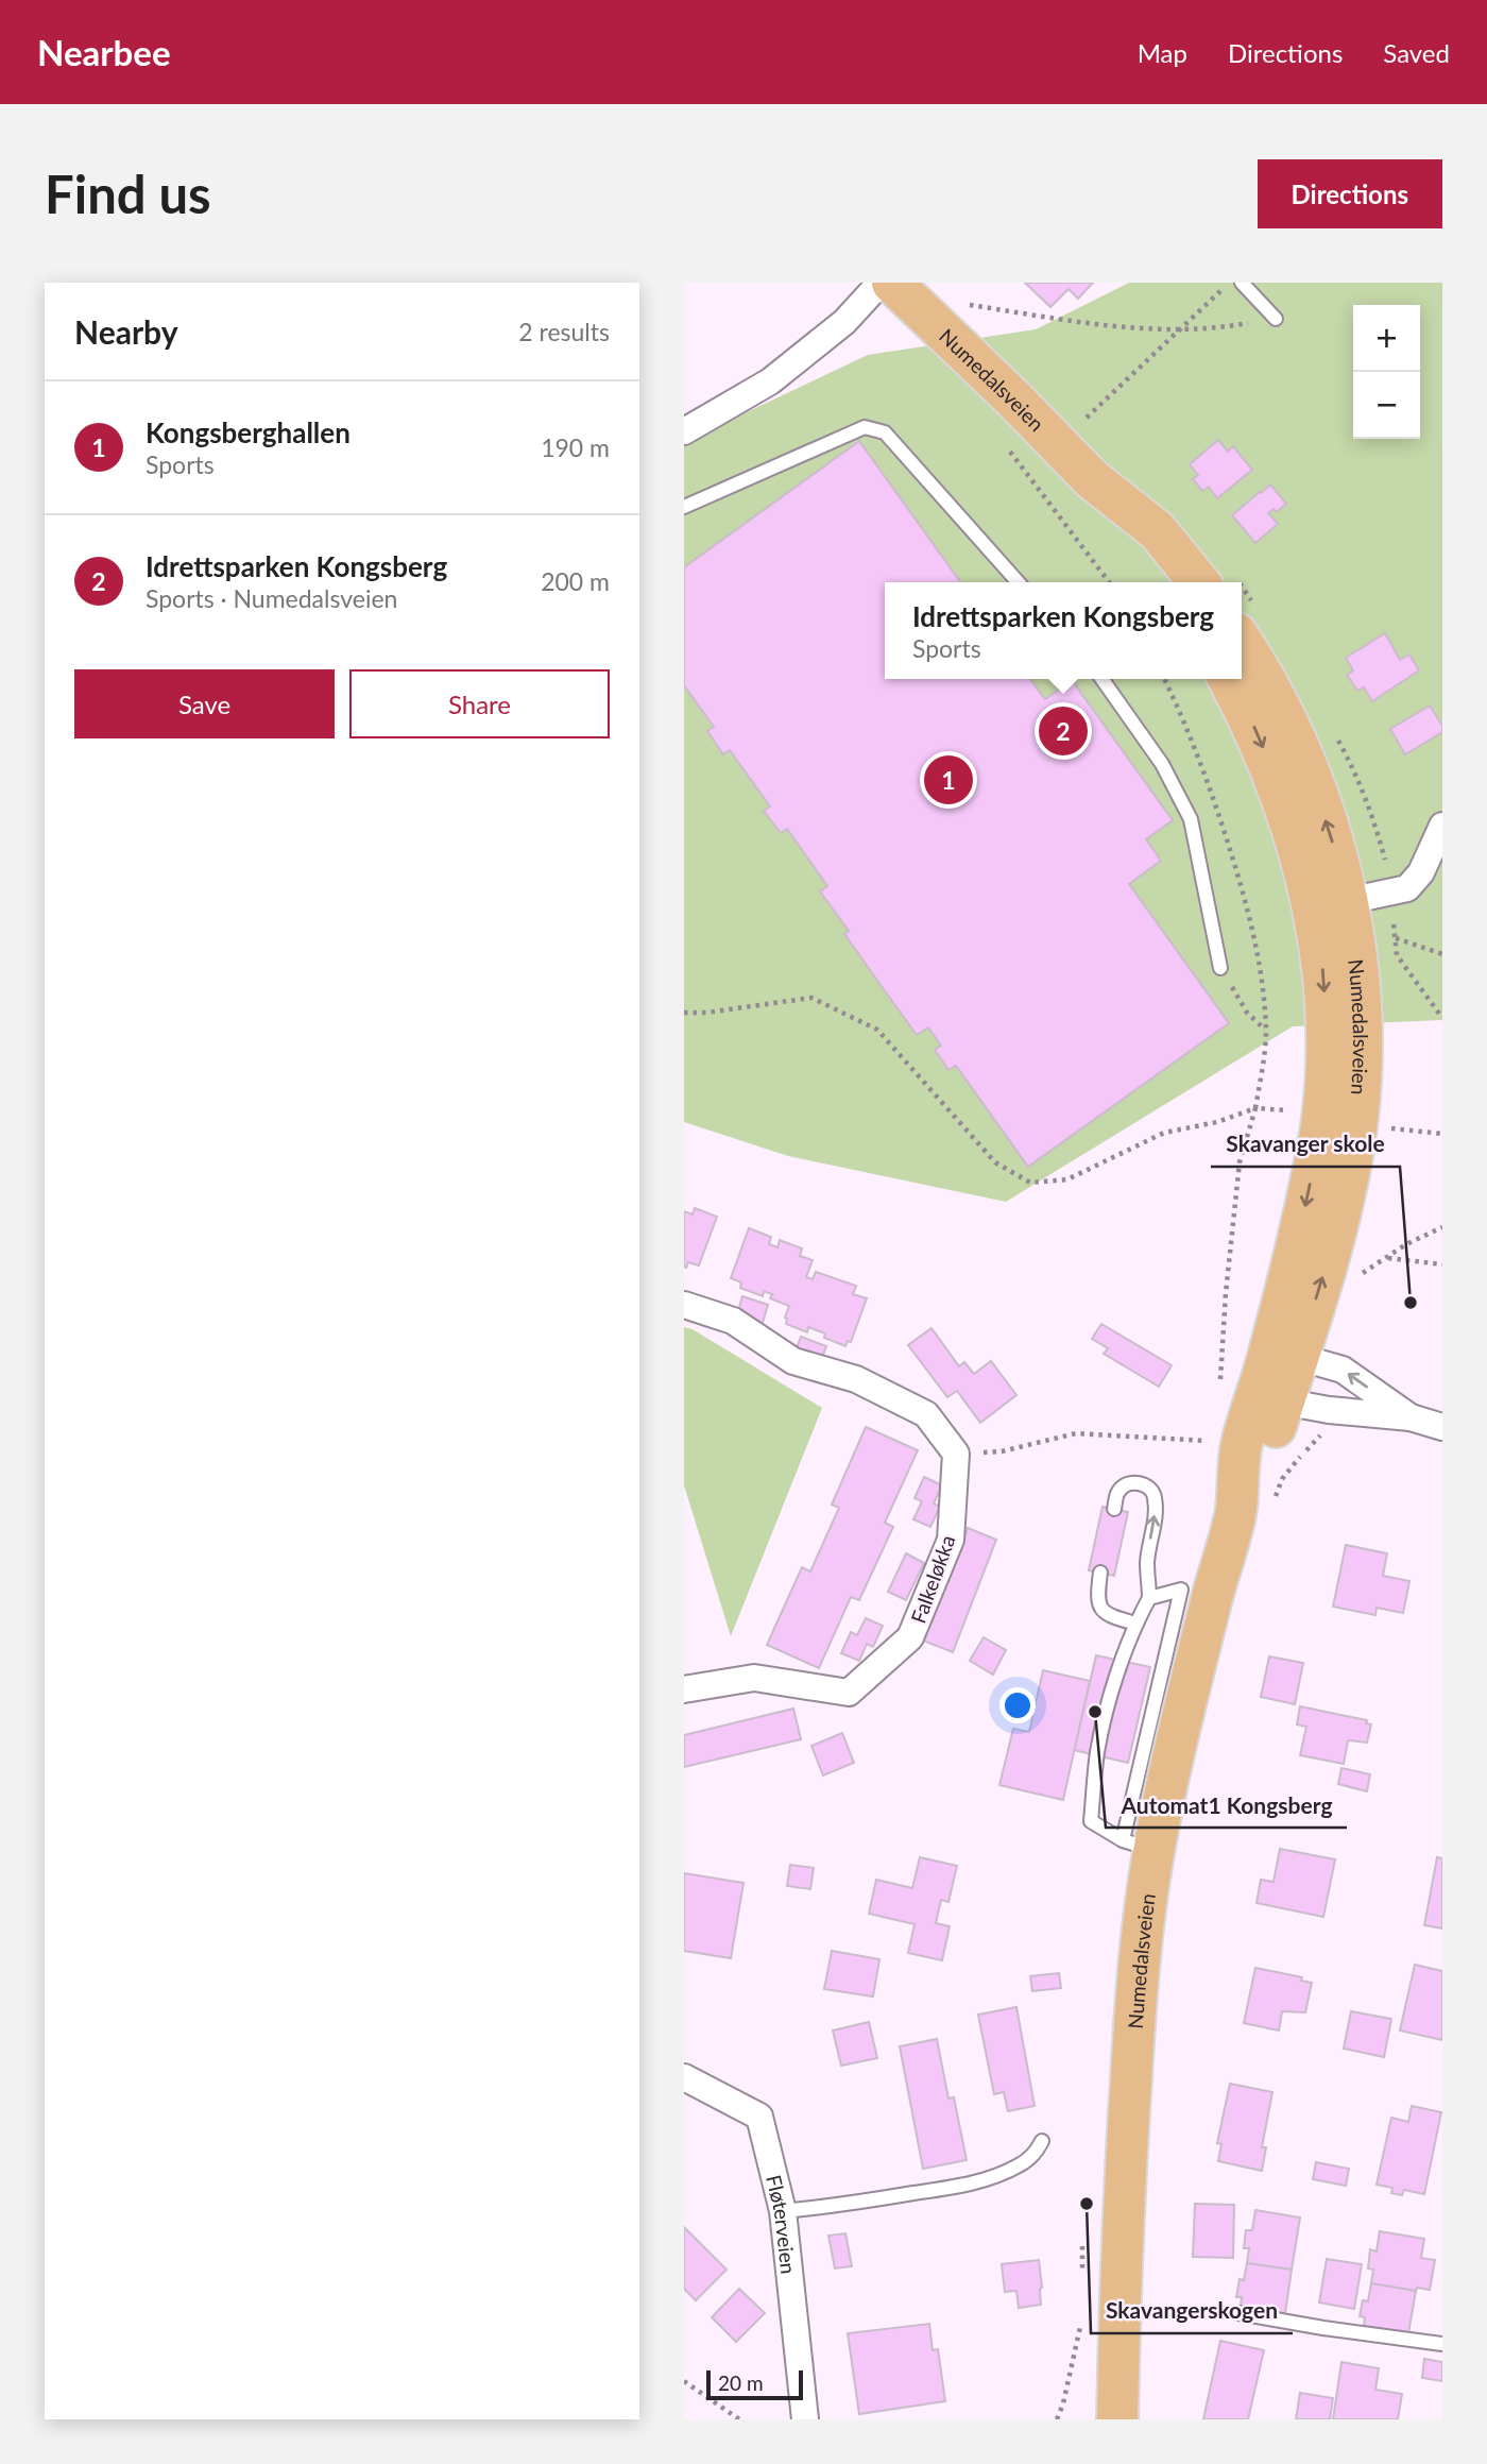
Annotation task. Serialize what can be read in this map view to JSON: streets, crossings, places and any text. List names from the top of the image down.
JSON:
{
  "streets": {
    "main road": ["Numedalsveien"],
    "street": ["Falkeløkka", "Fløterveien"]
  },
  "places": ["Skavanger skole", "Automat1 Kongsberg", "Skavangerskogen"],
  "scale_bar": "20 m",
  "page": {
    "header": "Nearbee",
    "nav": ["Map", "Directions", "Saved"],
    "buttons": [
      "Directions",
      ["Save", "Share"]
    ],
    "title": "Find us",
    "heading": ["Nearby", "2 results"],
    "map_buttons": ["+", "−"],
    "list": [
      {
        "mark": "1",
        "name": "Kongsberghallen",
        "note": "Sports",
        "value": "190 m"
      },
      {
        "mark": "2",
        "name": "Idrettsparken Kongsberg",
        "note": "Sports · Numedalsveien",
        "value": "200 m"
      }
    ],
    "popup": ["Idrettsparken Kongsberg", "Sports"],
    "pins": ["2", "1"],
    "scale": "20 m"
  }
}
